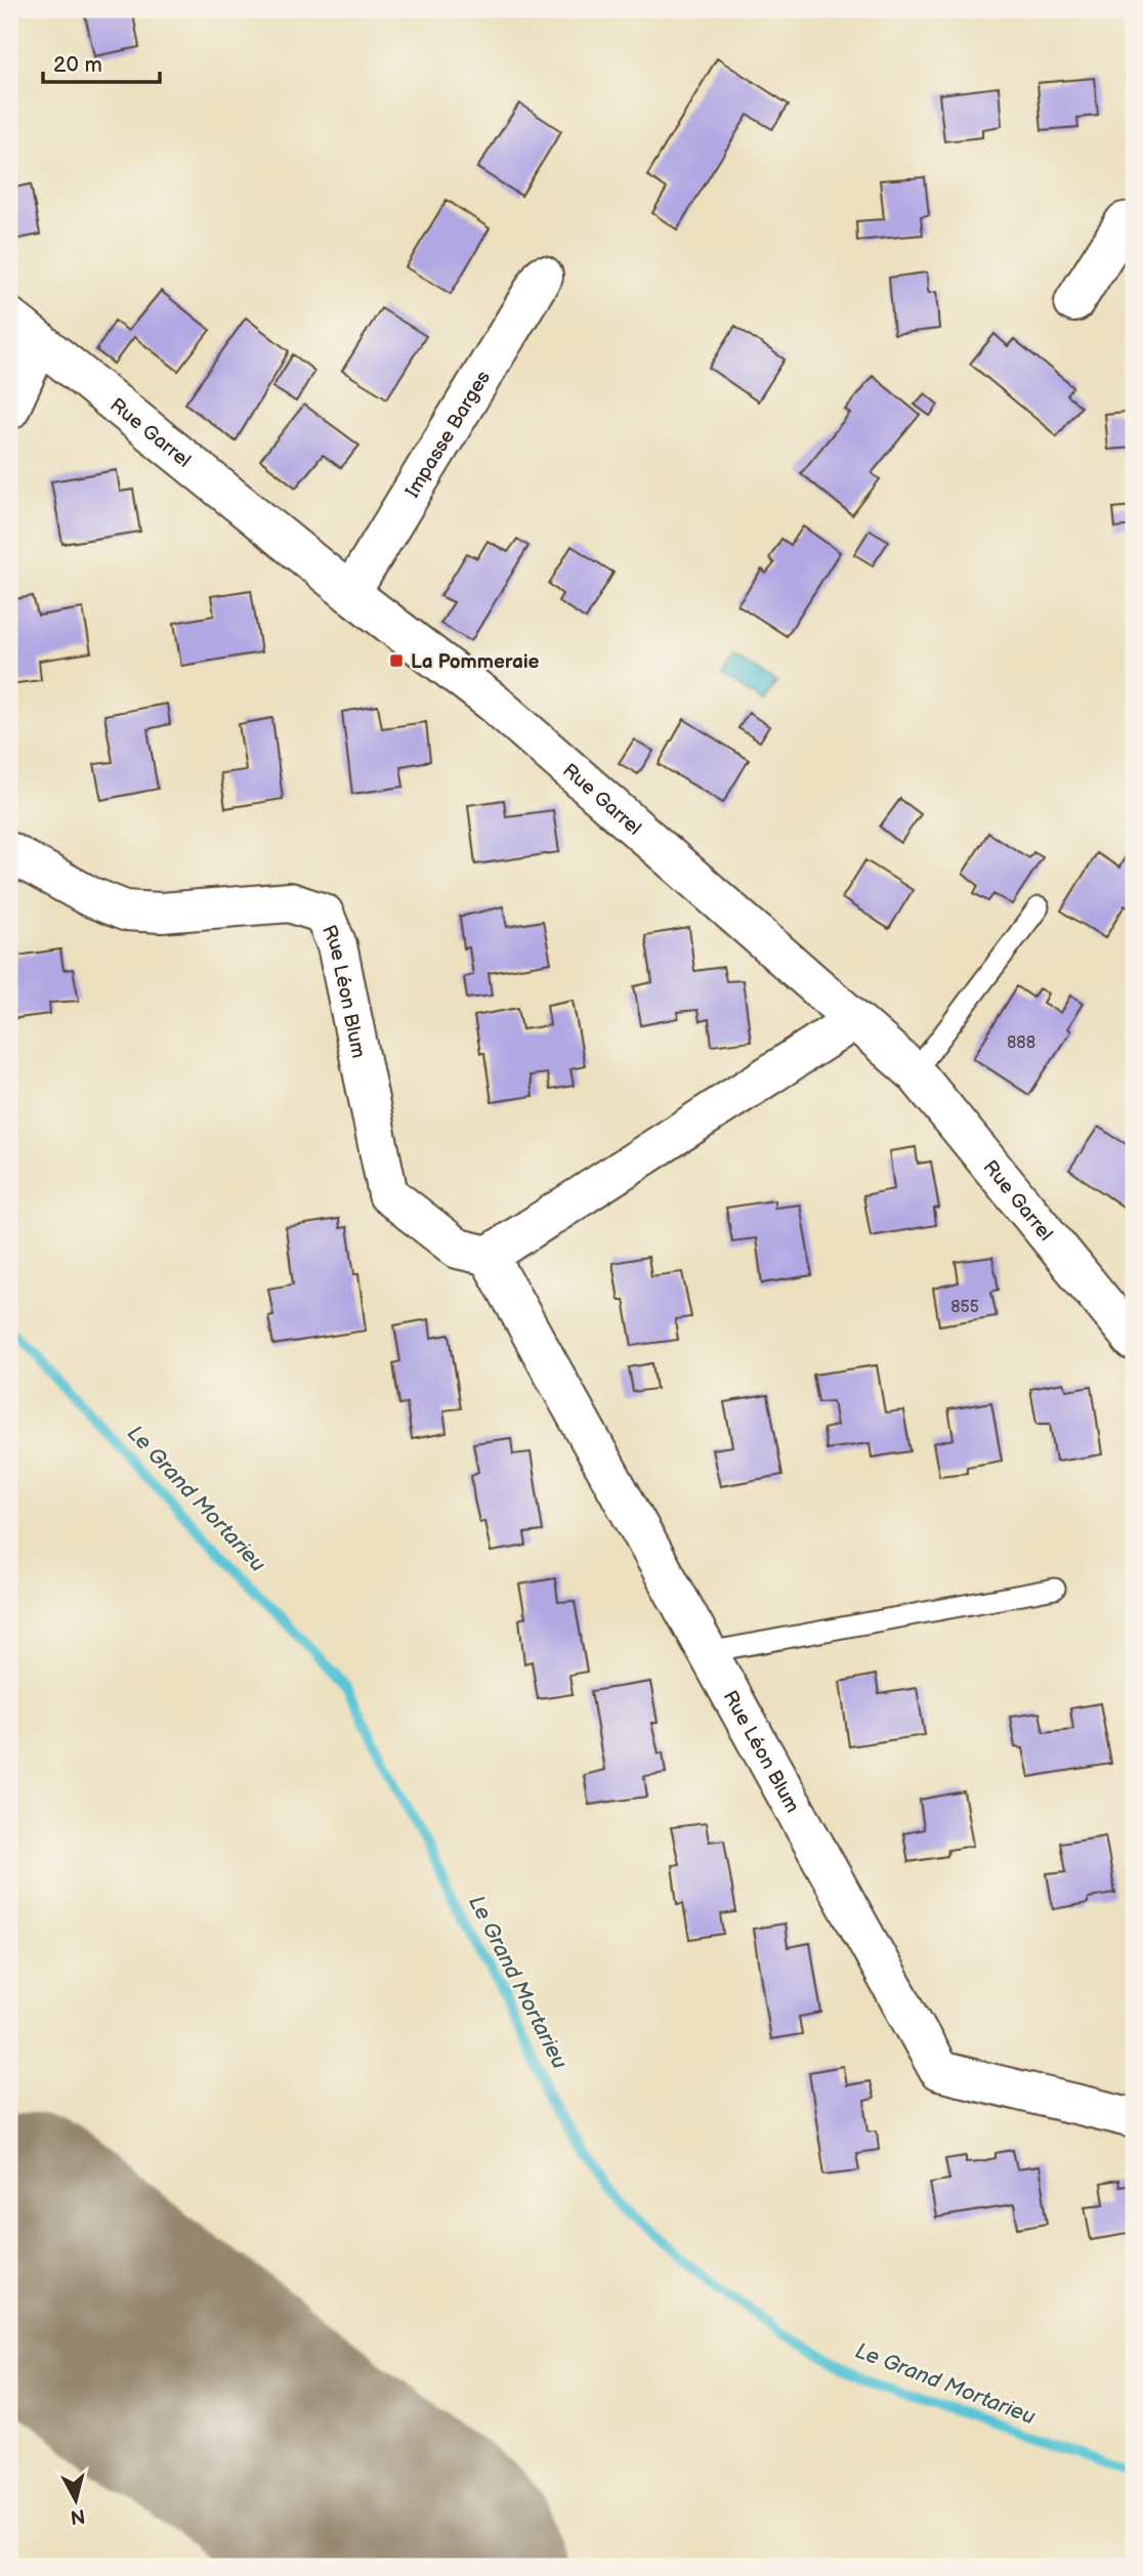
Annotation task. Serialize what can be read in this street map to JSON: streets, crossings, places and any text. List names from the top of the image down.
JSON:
{
  "streets": {
    "street": ["Rue Garrel", "Impasse Barges", "Rue Léon Blum"]
  },
  "crossings": [
    ["Rue Garrel", "Impasse Barges"]
  ],
  "water": ["Le Grand Mortarieu"],
  "places": {
    "transit": ["La Pommeraie"]
  },
  "house_numbers": ["888", "855"],
  "scale_bar": "20 m",
  "north": "bottom"
}
